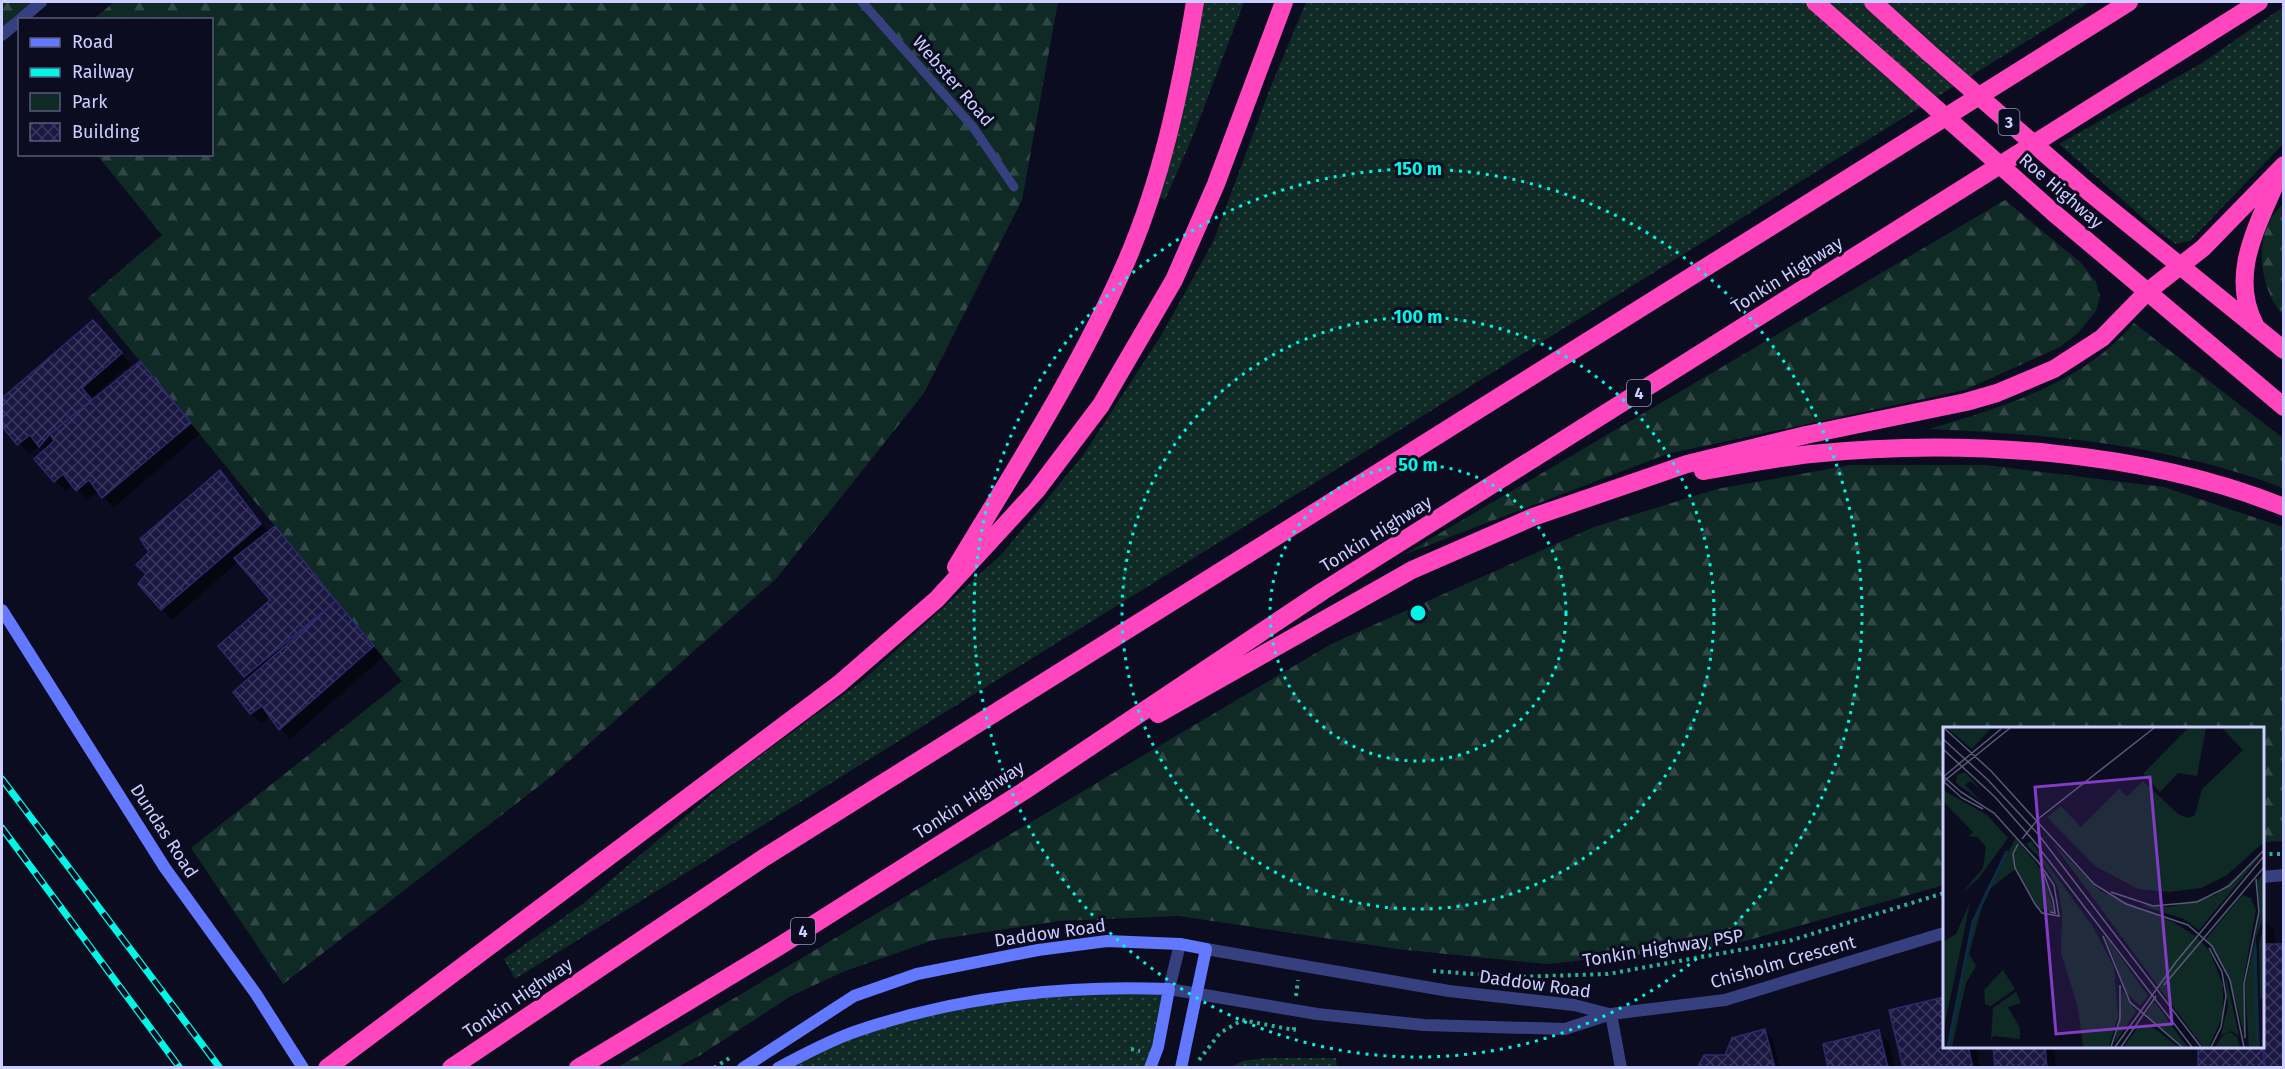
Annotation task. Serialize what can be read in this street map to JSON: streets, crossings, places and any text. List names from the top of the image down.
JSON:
{
  "streets": {
    "highway": [
      "3",
      "Roe Highway",
      "Tonkin Highway",
      "4"
    ],
    "main road": ["Dundas Road", "Daddow Road"],
    "street": ["Chisholm Crescent"],
    "lane": ["Webster Road"],
    "path": ["Tonkin Highway PSP"]
  },
  "crossings": [
    ["Daddow Road", "Chisholm Crescent"]
  ],
  "legend": [
    "Road",
    "Railway",
    "Park",
    "Building"
  ],
  "rings": ["150 m", "100 m", "50 m"]
}
